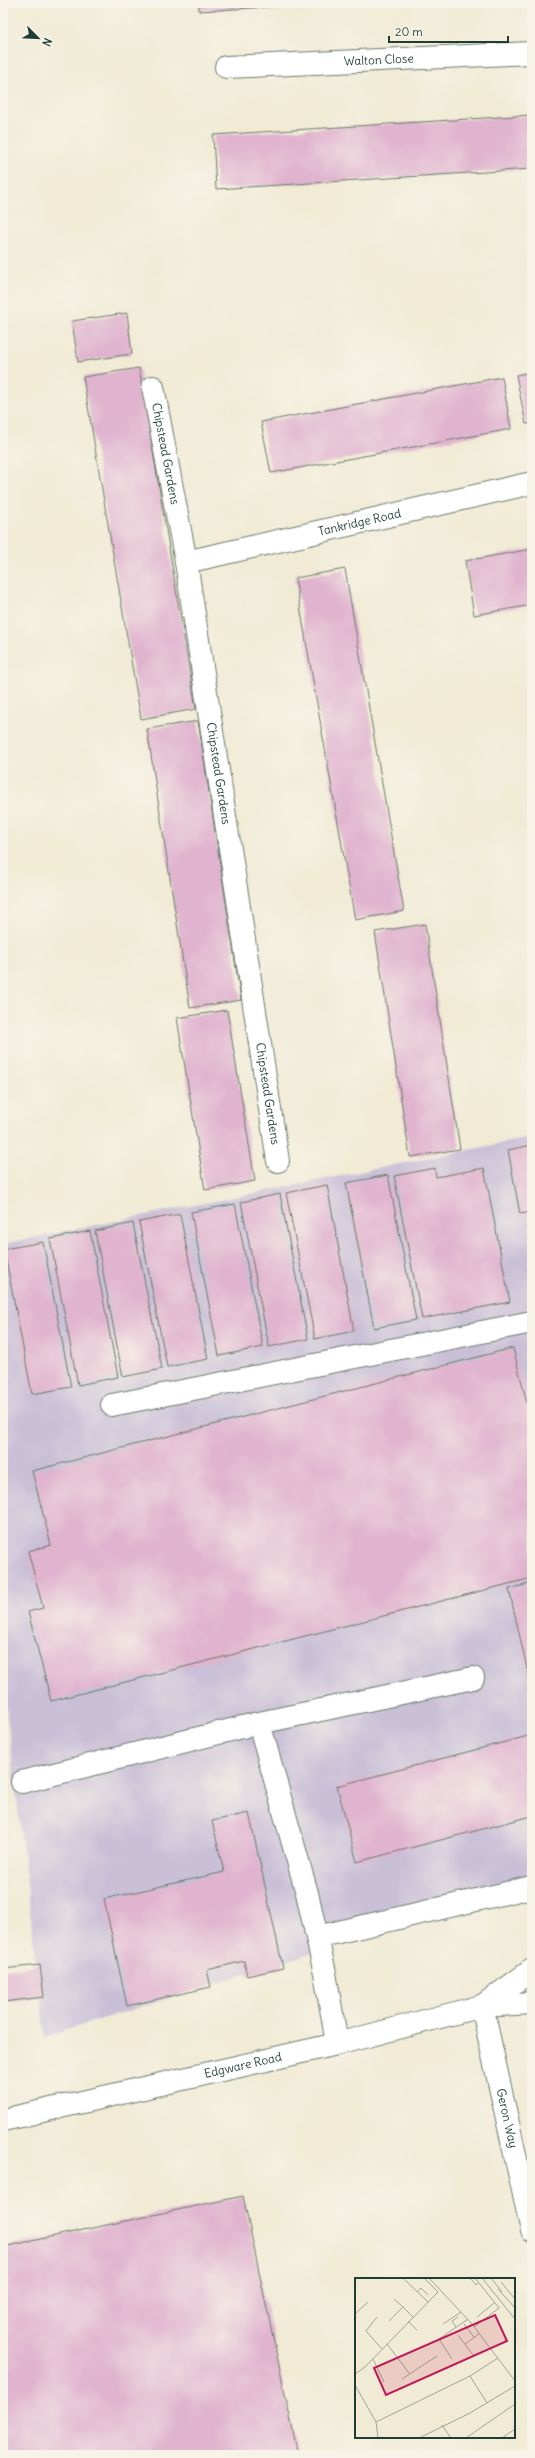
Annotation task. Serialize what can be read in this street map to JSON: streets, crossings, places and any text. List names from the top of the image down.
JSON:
{
  "streets": {
    "street": [
      "Walton Close",
      "Chipstead Gardens",
      "Tankridge Road",
      "Edgware Road",
      "Geron Way"
    ]
  },
  "crossings": [
    ["Chipstead Gardens", "Tankridge Road"],
    ["Edgware Road", "Geron Way"]
  ],
  "scale_bar": "20 m",
  "north": "bottom right"
}
